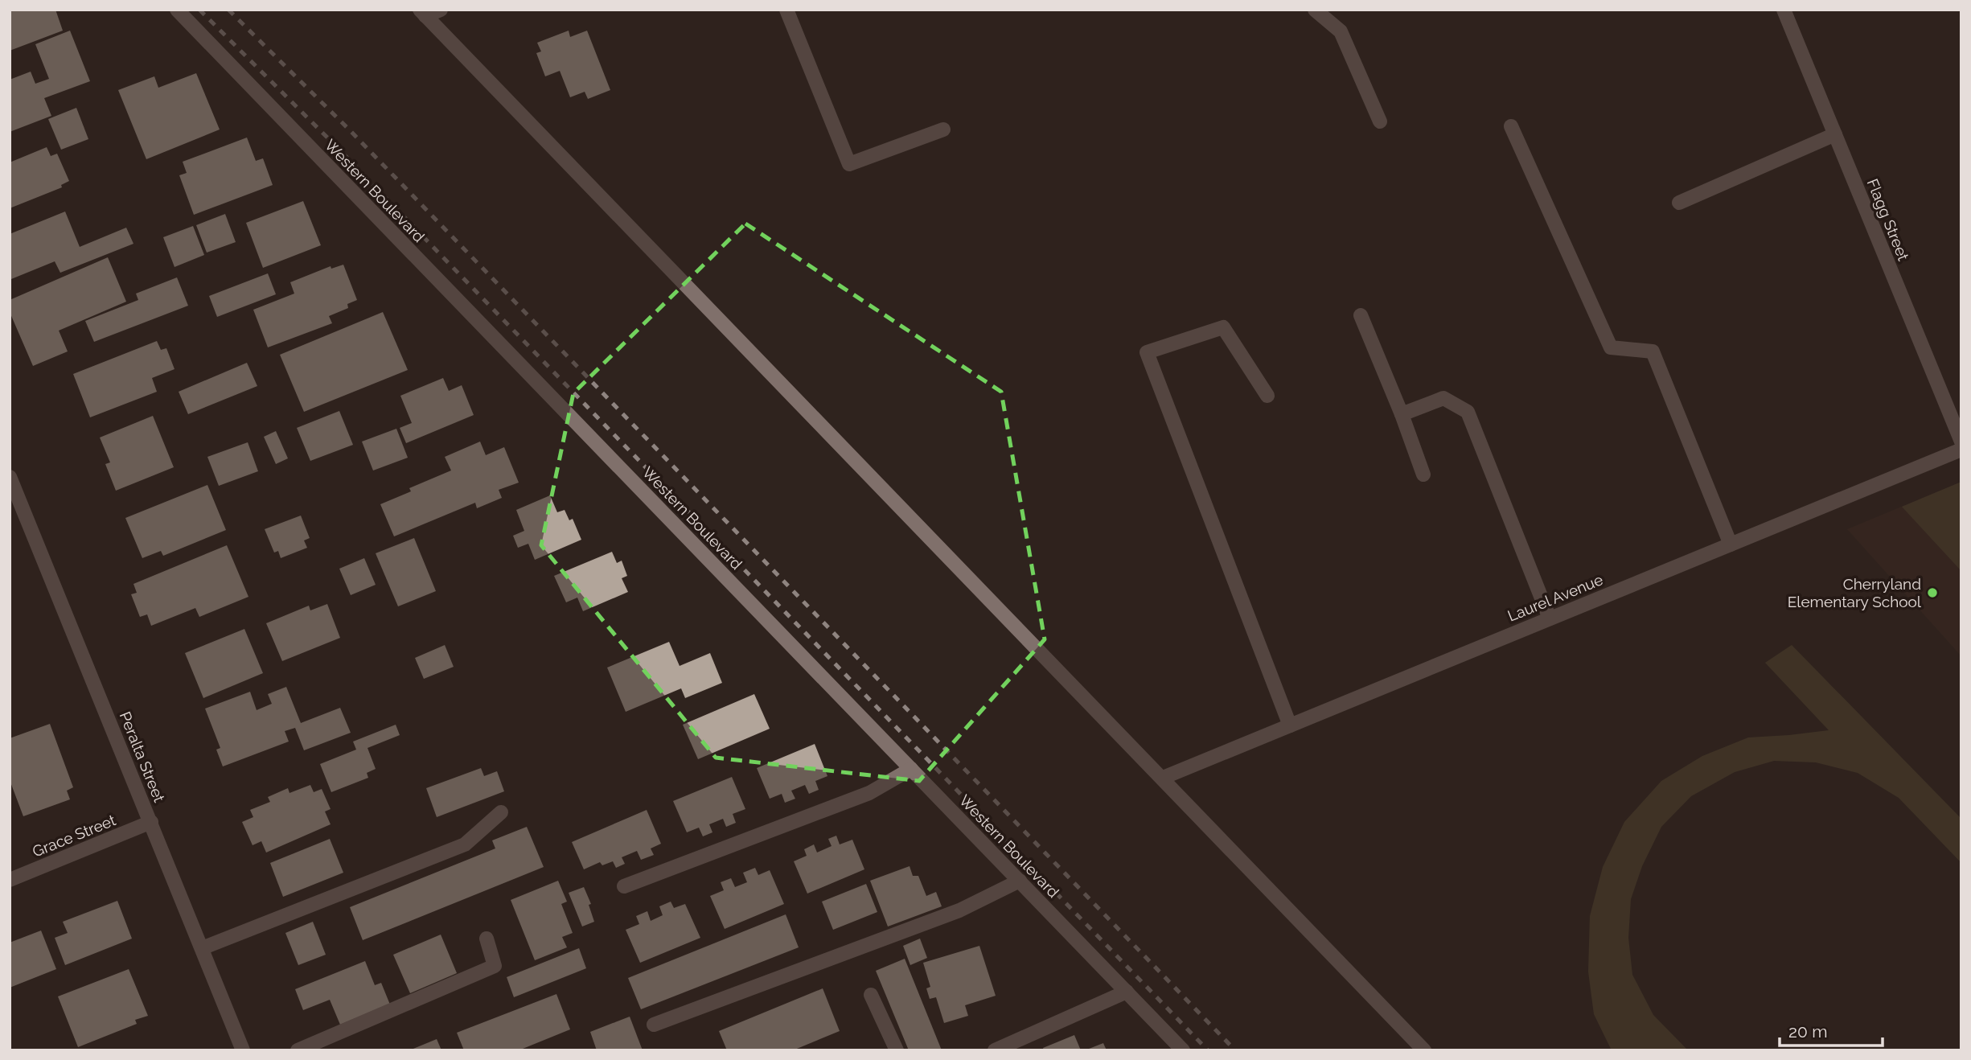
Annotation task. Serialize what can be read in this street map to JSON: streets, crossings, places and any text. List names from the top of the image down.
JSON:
{
  "streets": {
    "street": [
      "Western Boulevard",
      "Flagg Street",
      "Laurel Avenue",
      "Peralta Street",
      "Grace Street"
    ]
  },
  "crossings": [
    ["Peralta Street", "Grace Street"]
  ],
  "places": ["Cherryland Elementary School"],
  "scale_bar": "20 m"
}
